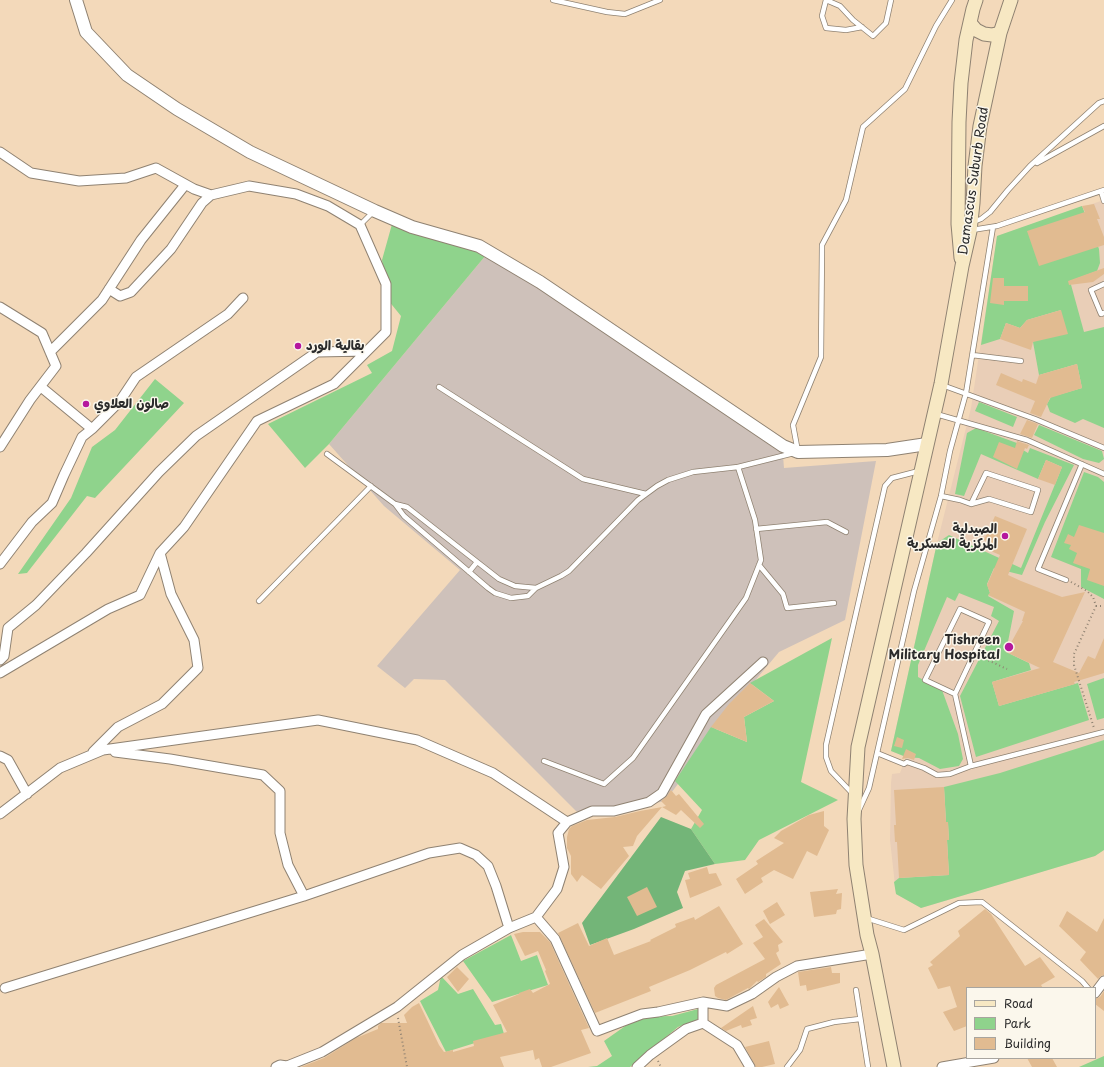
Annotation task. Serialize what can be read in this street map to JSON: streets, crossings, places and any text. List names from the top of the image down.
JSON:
{
  "streets": {
    "main road": ["Damascus Suburb Road"]
  },
  "places": [
    "بقالية الورد",
    "صالون العلاوي",
    "الصيدلية المركزية العسكرية",
    "Tishreen Military Hospital"
  ],
  "legend": ["Road", "Park", "Building"]
}
